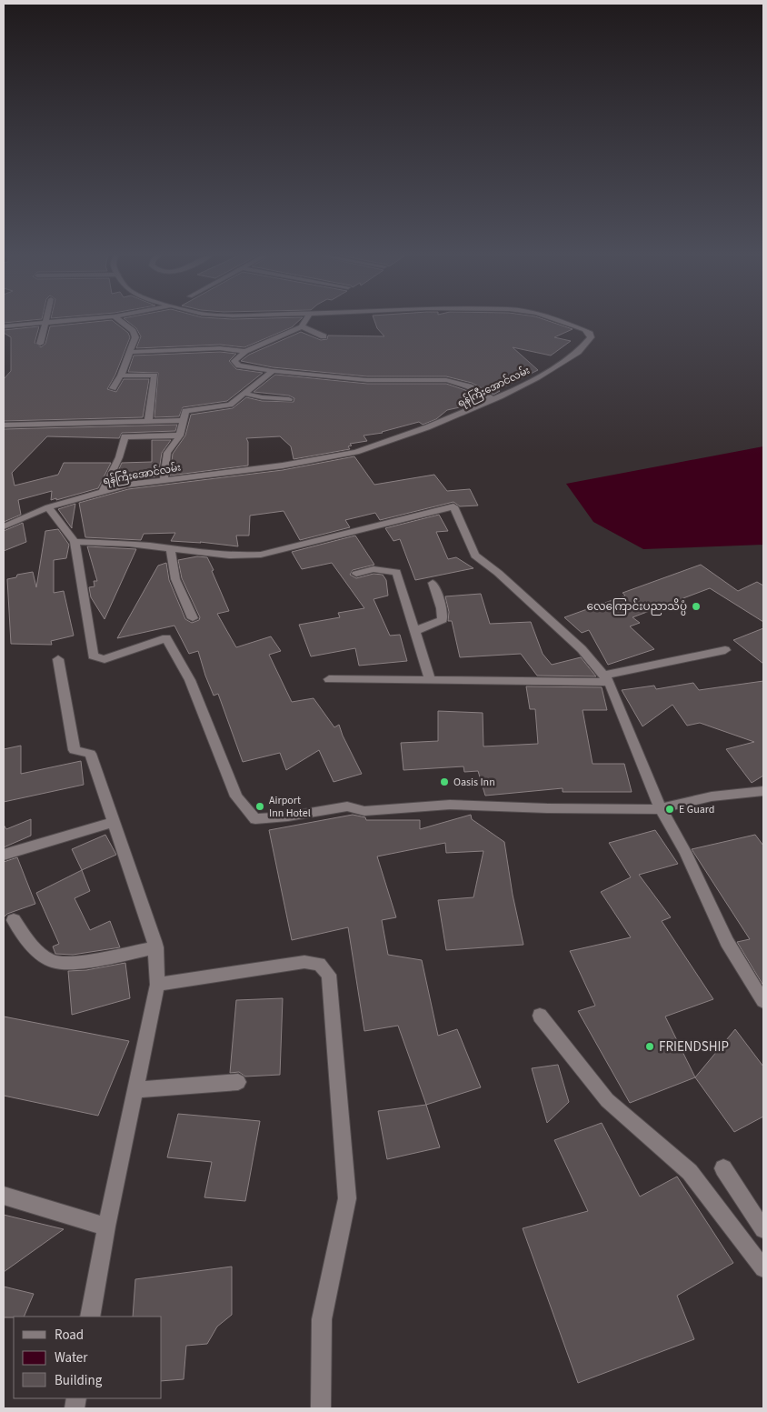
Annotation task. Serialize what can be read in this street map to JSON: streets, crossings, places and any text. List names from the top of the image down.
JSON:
{
  "streets": {
    "street": ["ရန်ကြီးအောင်လမ်း"]
  },
  "places": [
    "လေကြောင်းပညာသိပ္ပံ",
    "Oasis Inn",
    "Airport Inn Hotel",
    "E Guard",
    "FRIENDSHIP"
  ],
  "legend": ["Road", "Water", "Building"]
}
